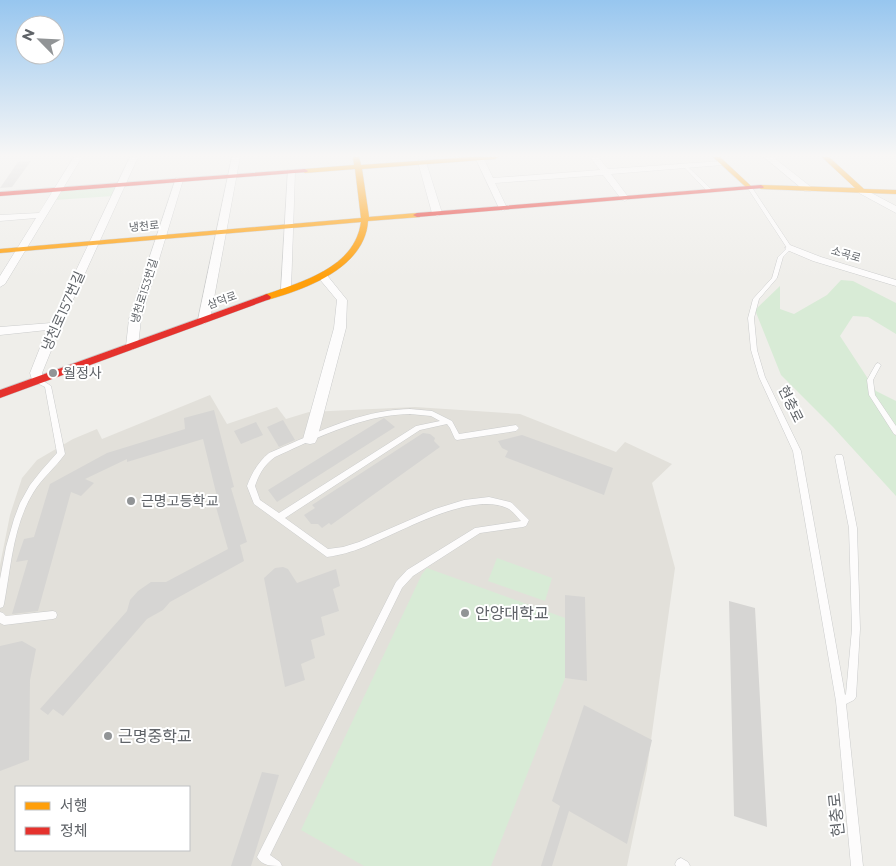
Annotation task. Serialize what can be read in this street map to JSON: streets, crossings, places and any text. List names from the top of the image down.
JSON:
{
  "streets": {
    "street": [
      "냉천로",
      "소곡로",
      "냉천로153번길",
      "삼덕로",
      "냉천로157번길"
    ],
    "lane": ["현충로"]
  },
  "crossings": [
    ["냉천로", "냉천로153번길"],
    ["냉천로", "삼덕로"],
    ["냉천로", "냉천로157번길"],
    ["소곡로", "현충로"],
    ["냉천로153번길", "삼덕로"],
    ["삼덕로", "냉천로157번길"]
  ],
  "places": [
    "월정사",
    "근명고등학교",
    "안양대학교",
    "근명중학교"
  ],
  "legend": ["서행", "정체"],
  "north": "top left"
}
